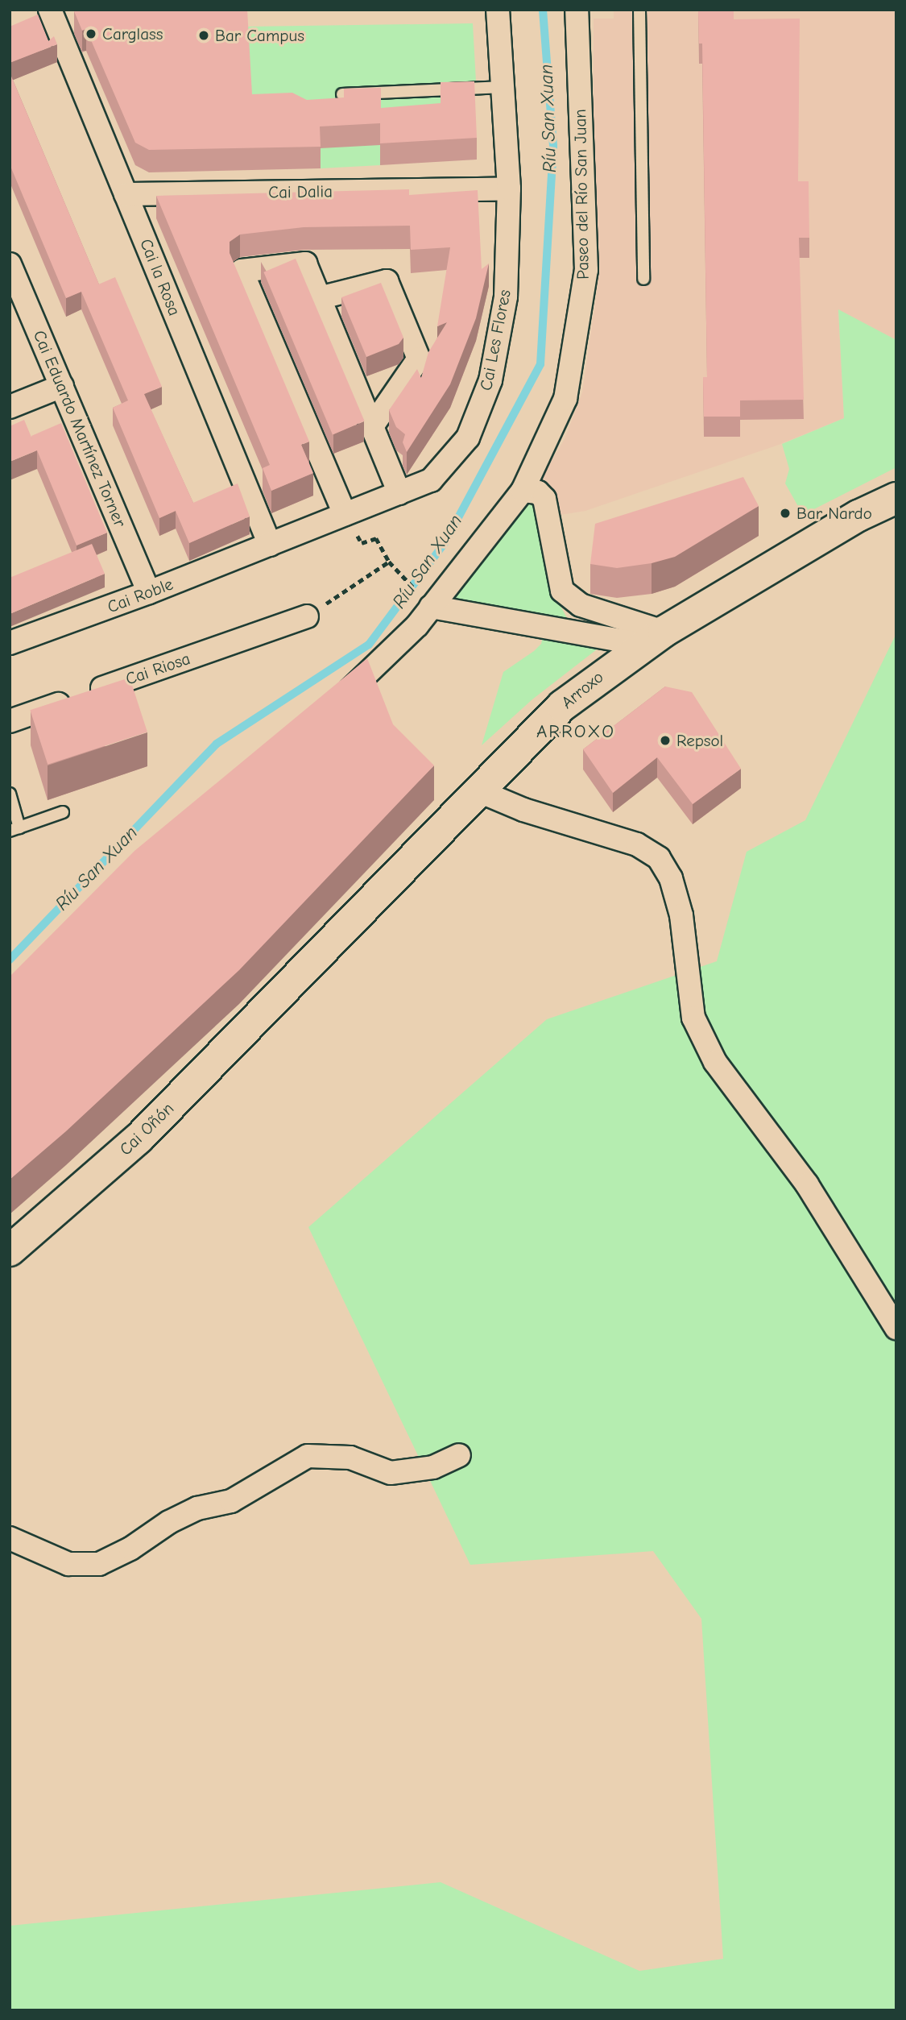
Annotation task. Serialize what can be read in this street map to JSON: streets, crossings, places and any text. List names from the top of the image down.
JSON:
{
  "streets": {
    "street": [
      "Cai Dalia",
      "Paseo del Río San Juan",
      "Cai la Rosa",
      "Cai Les Flores",
      "Cai Eduardo Martínez Torner",
      "Cai Roble",
      "Cai Riosa",
      "Arroxo",
      "Cai Oñón"
    ]
  },
  "crossings": [
    ["Cai Dalia", "Cai la Rosa"],
    ["Cai Dalia", "Cai Les Flores"],
    ["Cai la Rosa", "Cai Les Flores"],
    ["Cai la Rosa", "Cai Roble"],
    ["Cai Les Flores", "Cai Roble"],
    ["Cai Eduardo Martínez Torner", "Cai Roble"],
    ["Arroxo", "Cai Oñón"]
  ],
  "districts": ["ARROXO"],
  "water": ["Ríu San Xuan"],
  "places": [
    "Carglass",
    "Bar Campus",
    "Bar Nardo",
    "Repsol"
  ]
}
